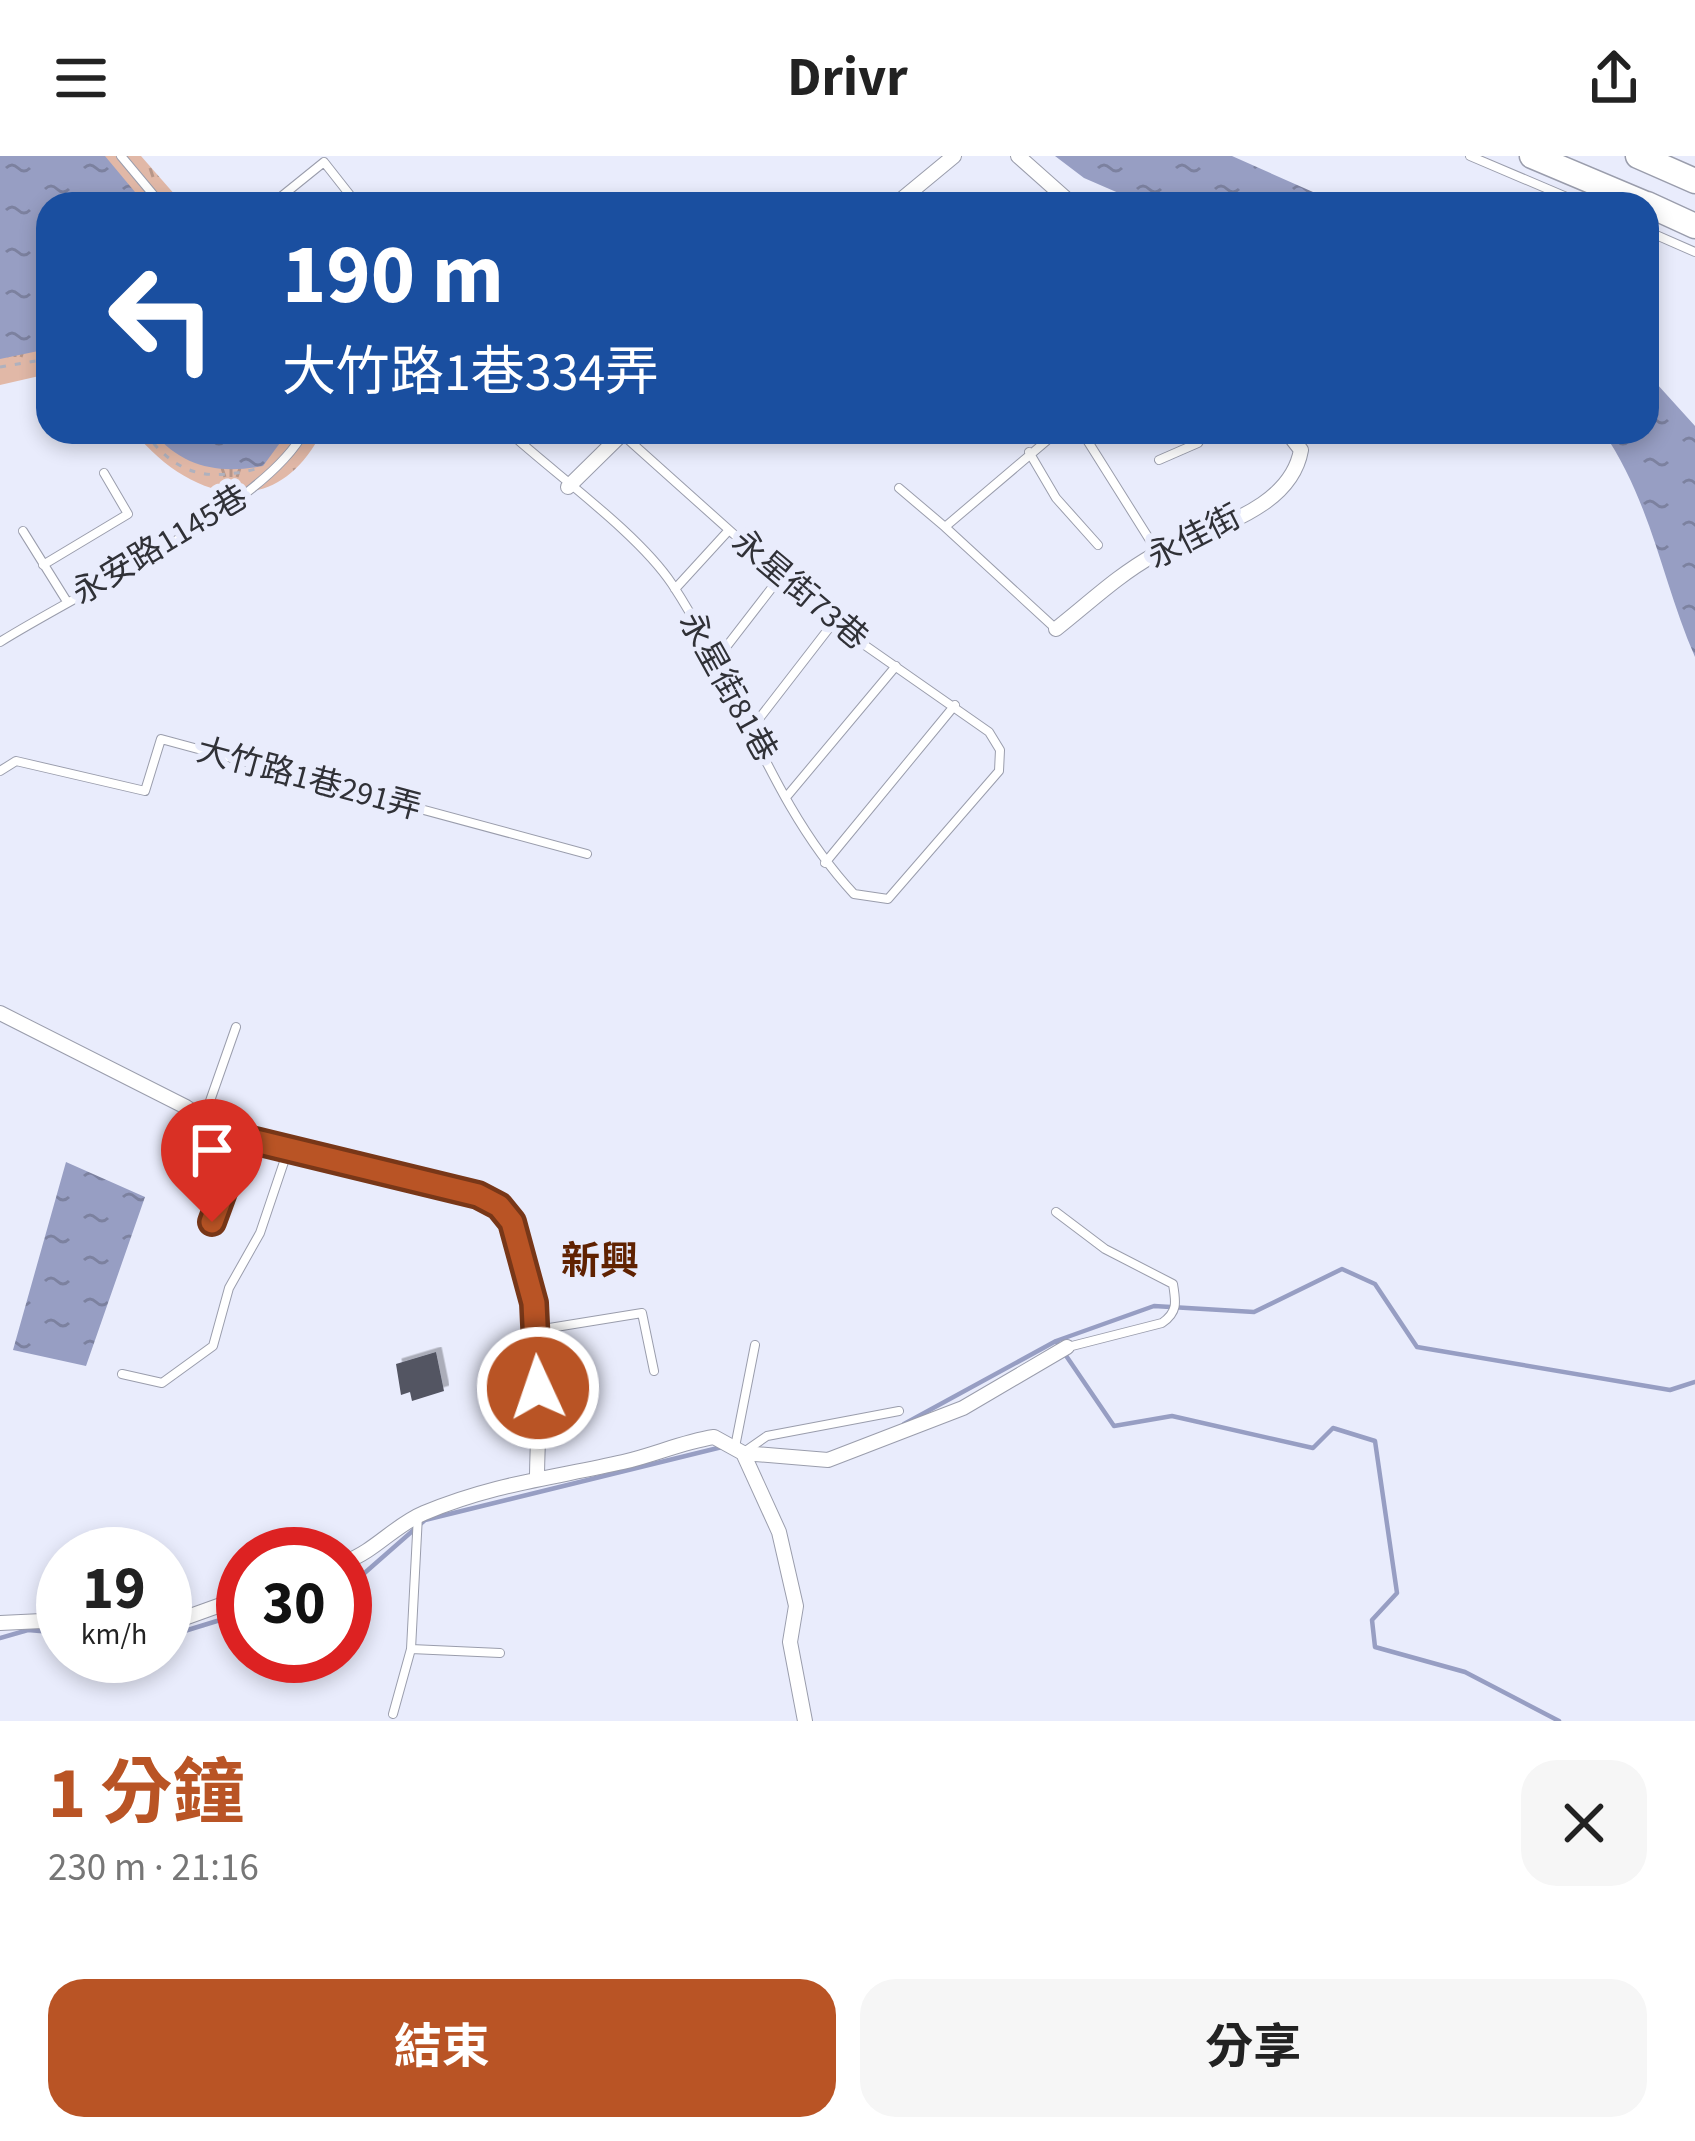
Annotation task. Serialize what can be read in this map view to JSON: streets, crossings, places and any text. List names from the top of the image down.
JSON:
{
  "streets": {
    "street": ["永佳街"],
    "lane": [
      "永安路1145巷",
      "永星街73巷",
      "永星街81巷",
      "大竹路1巷291弄"
    ]
  },
  "crossings": [
    ["永星街73巷", "永星街81巷"]
  ],
  "districts": ["新興"],
  "page": {
    "header": "Drivr",
    "turn": ["190 m", "大竹路1巷334弄"],
    "speed": "19 km/h",
    "limit": "30",
    "heading": ["1 分鐘", "230 m · 21:16"],
    "buttons": ["結束", "分享"]
  }
}
